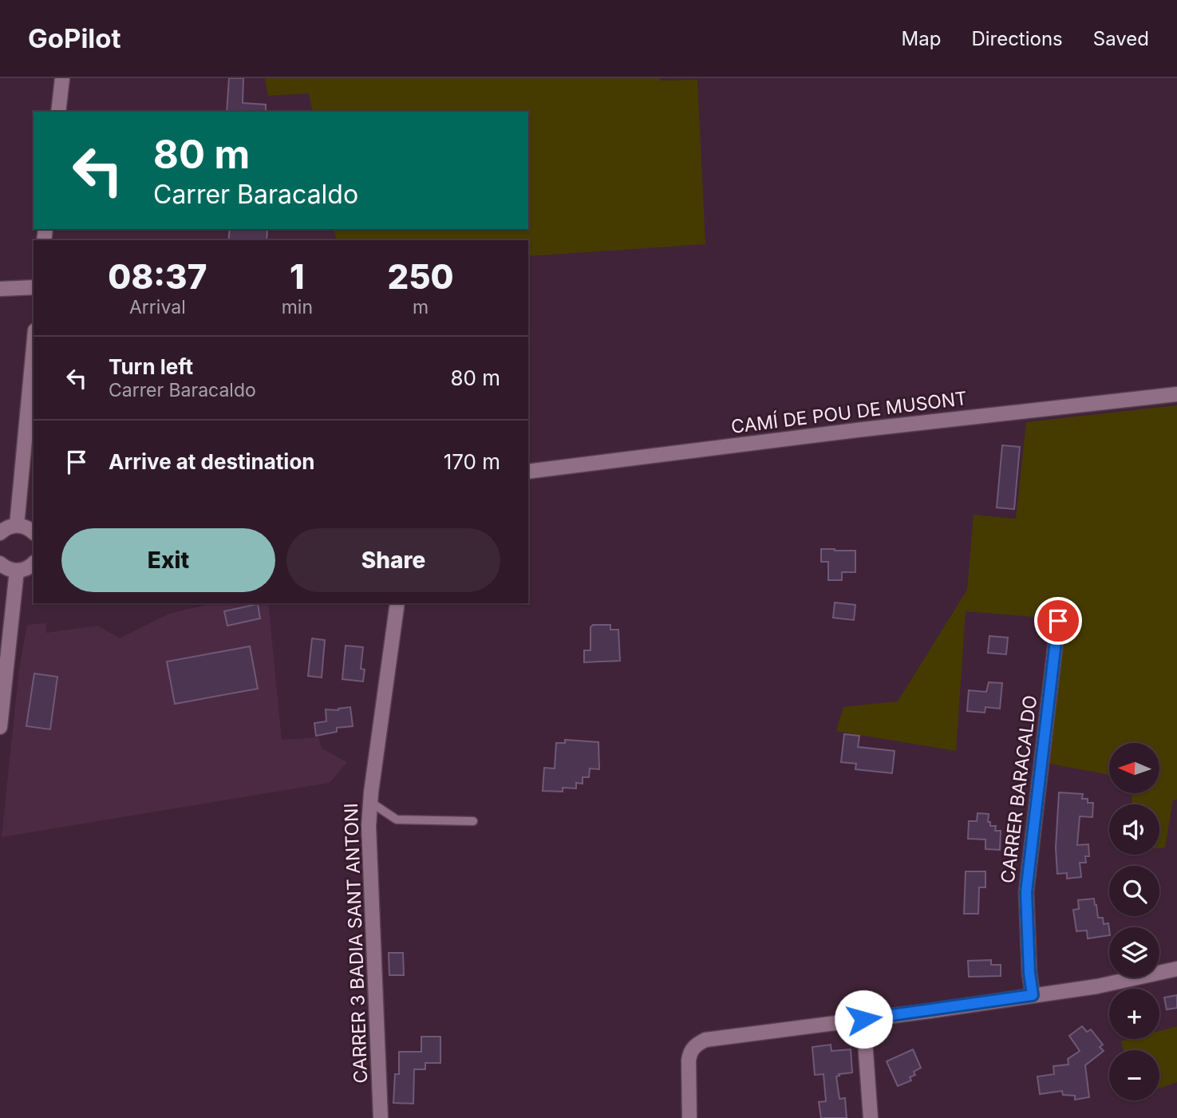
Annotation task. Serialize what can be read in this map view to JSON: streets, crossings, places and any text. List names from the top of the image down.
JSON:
{
  "streets": {
    "street": ["CAMÍ DE POU DE MUSONT", "CARRER BARACALDO", "CARRER 3 BADIA SANT ANTONI"]
  },
  "north": "left",
  "page": {
    "header": "GoPilot",
    "nav": ["Map", "Directions", "Saved"],
    "turn": ["80 m", "Carrer Baracaldo"],
    "eta": [
      "08:37",
      "Arrival",
      "1",
      "min",
      "250",
      "m"
    ],
    "list": [
      {
        "name": "Turn left",
        "note": "Carrer Baracaldo",
        "value": "80 m"
      },
      {
        "name": "Arrive at destination",
        "value": "170 m"
      }
    ],
    "buttons": ["Exit", "Share"],
    "map_buttons": ["+", "−"]
  }
}
